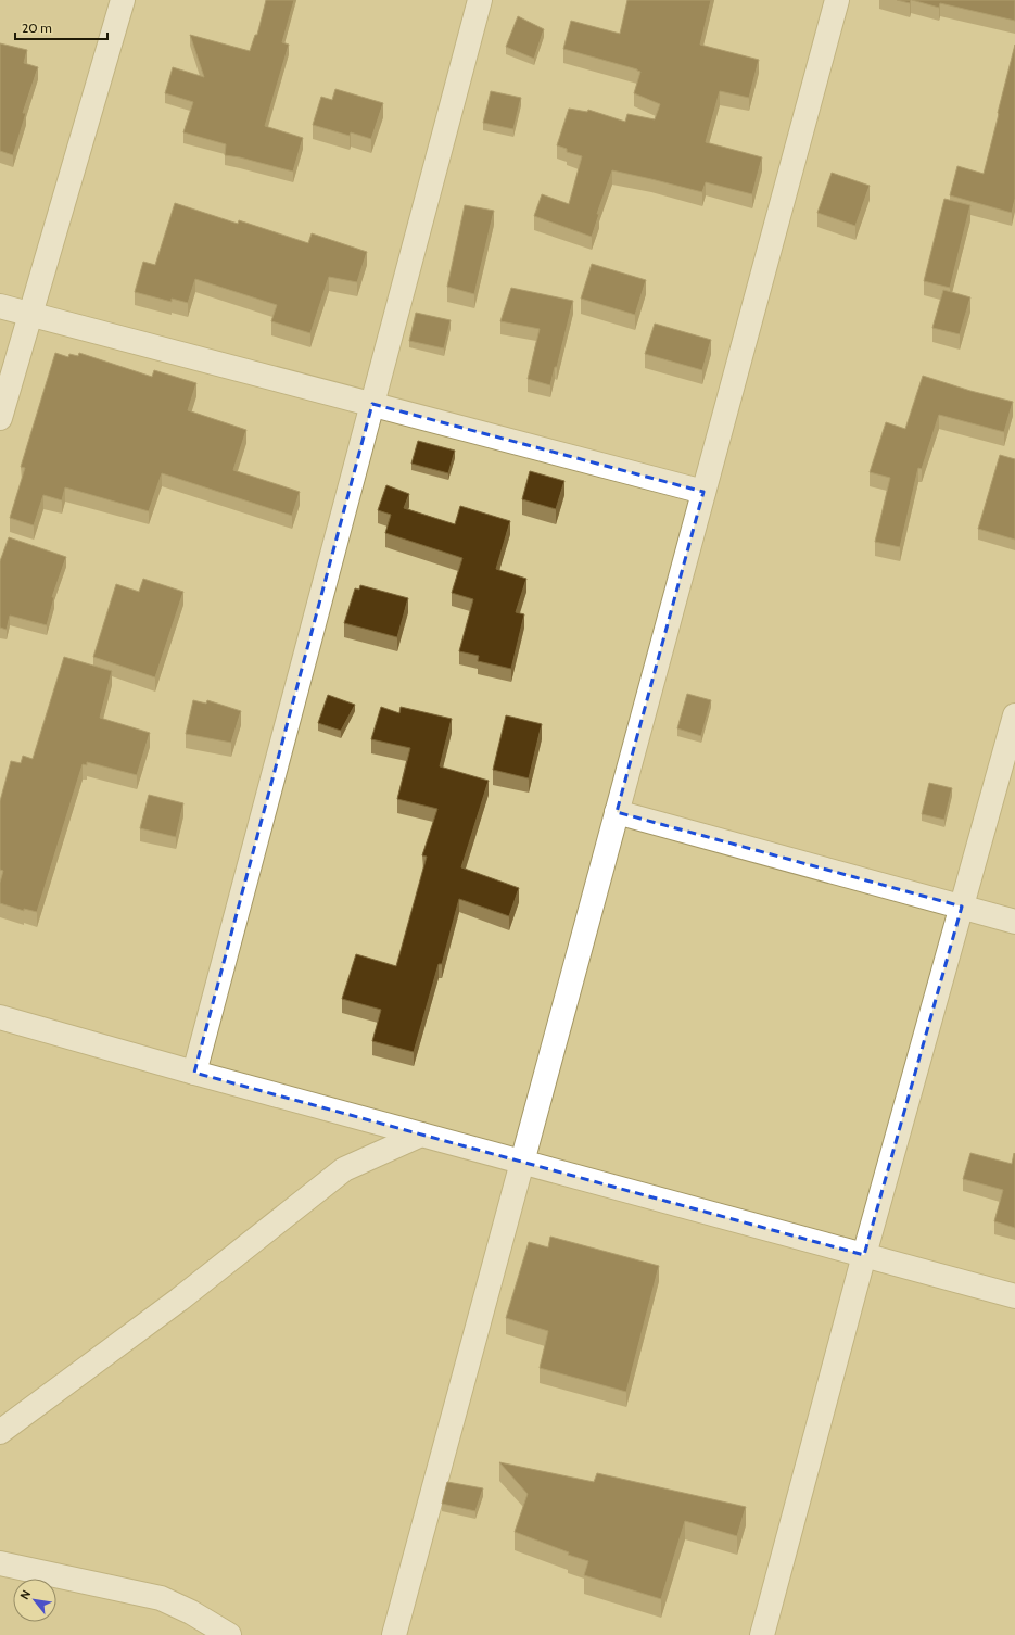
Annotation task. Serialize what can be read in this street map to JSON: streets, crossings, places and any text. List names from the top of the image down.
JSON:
{
  "scale_bar": "20 m",
  "north": "top left"
}
